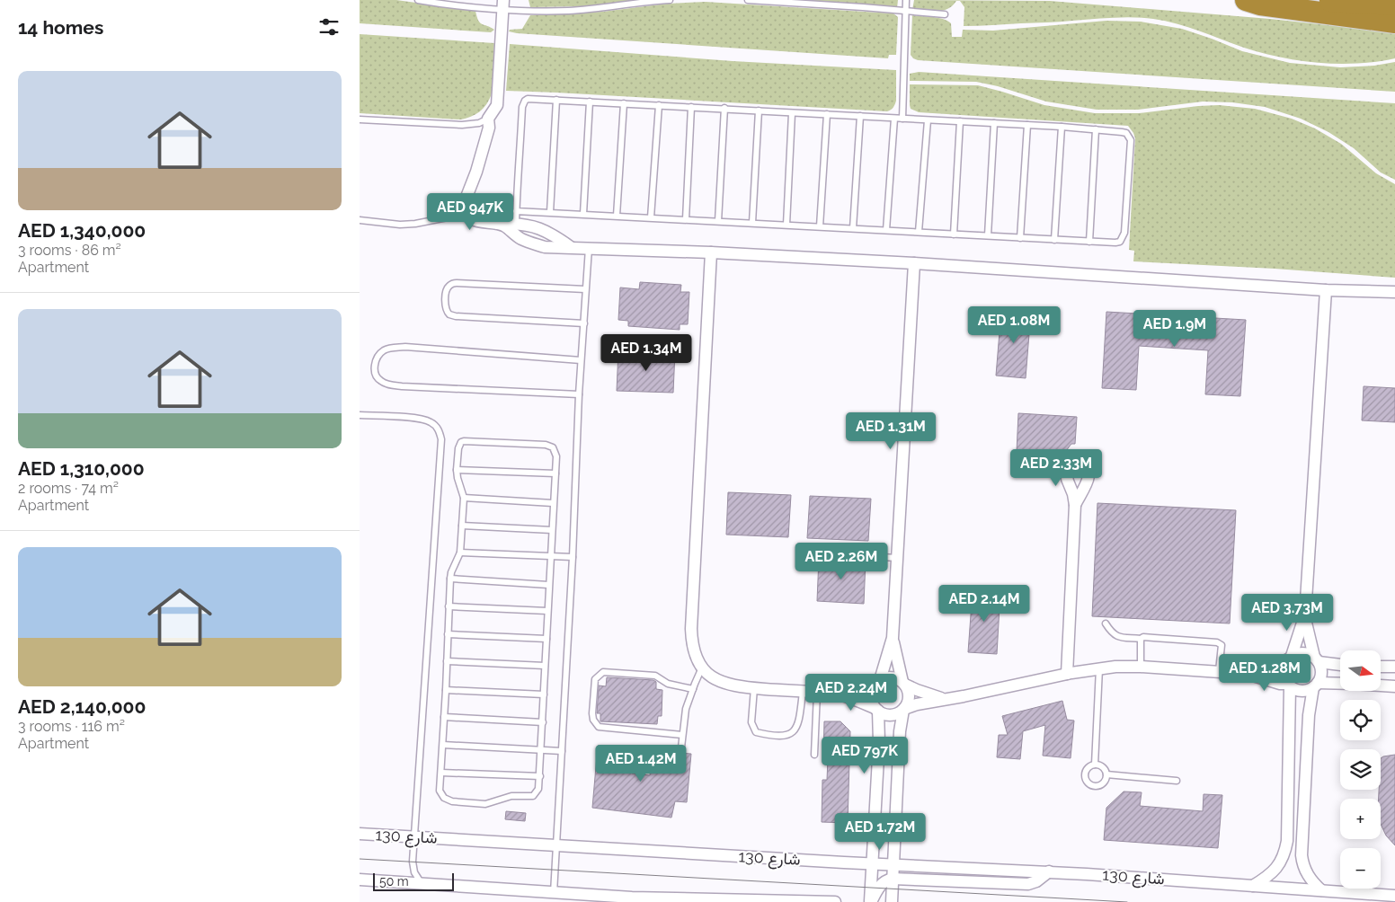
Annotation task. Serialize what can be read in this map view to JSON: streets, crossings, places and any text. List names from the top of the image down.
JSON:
{
  "streets": {
    "street": ["شارع 130"]
  },
  "scale_bar": "50 m",
  "north": "right",
  "page": {
    "heading": "14 homes",
    "list": [
      {
        "name": "AED 1,340,000",
        "note": "3 rooms · 86 m² · Apartment"
      },
      {
        "name": "AED 1,310,000",
        "note": "2 rooms · 74 m² · Apartment"
      },
      {
        "name": "AED 2,140,000",
        "note": "3 rooms · 116 m² · Apartment"
      }
    ],
    "price": [
      "AED 947K",
      "AED 1.08M",
      "AED 1.9M",
      "AED 1.34M",
      "AED 1.31M",
      "AED 2.33M",
      "AED 2.26M",
      "AED 2.14M",
      "AED 3.73M",
      "AED 1.28M",
      "AED 2.24M",
      "AED 797K",
      "AED 1.42M",
      "AED 1.72M"
    ],
    "map_buttons": ["+", "−"],
    "scale": "50 m"
  }
}
